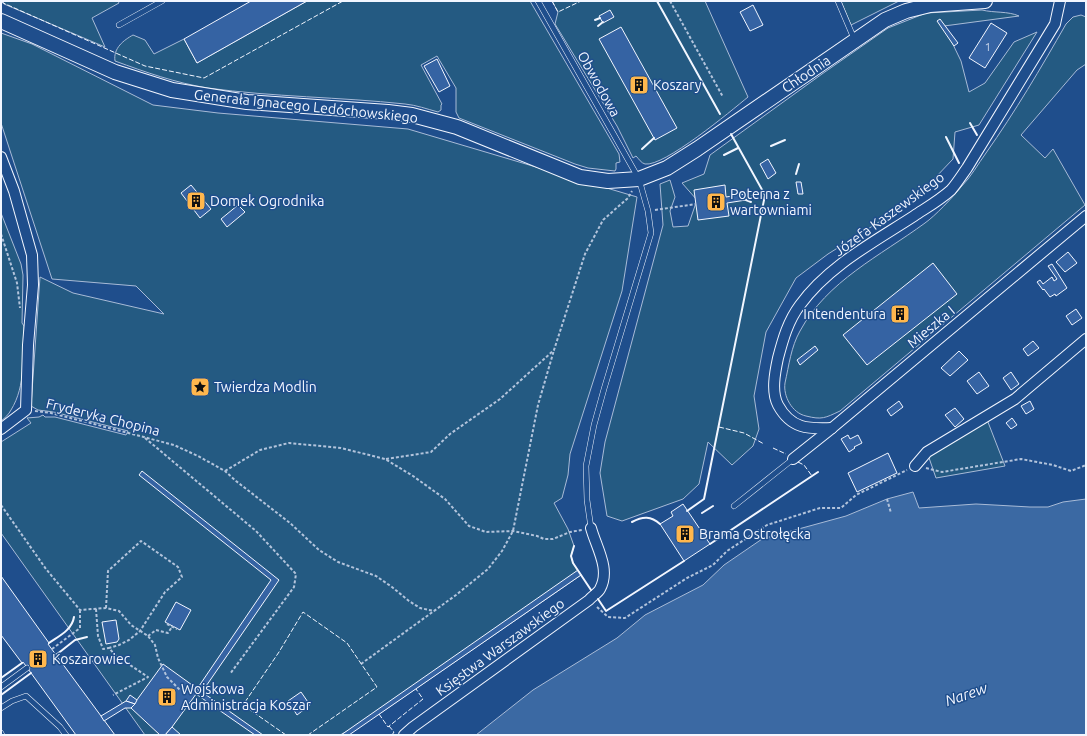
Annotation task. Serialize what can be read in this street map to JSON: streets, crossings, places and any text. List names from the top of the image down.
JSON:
{
  "streets": {
    "street": [
      "Chłodnia",
      "Generała Ignacego Ledóchowskiego",
      "Józefa Kaszewskiego",
      "Mieszka I",
      "Księstwa Warszawskiego"
    ],
    "lane": ["Obwodowa"],
    "path": ["Fryderyka Chopina"]
  },
  "crossings": [
    ["Chłodnia", "Obwodowa"],
    ["Chłodnia", "Generała Ignacego Ledóchowskiego"],
    ["Obwodowa", "Generała Ignacego Ledóchowskiego"],
    ["Obwodowa", "Księstwa Warszawskiego"],
    ["Józefa Kaszewskiego", "Mieszka I"]
  ],
  "water": ["Narew"],
  "places": {
    "building": [
      "Koszary",
      "Domek Ogrodnika",
      "Poterna z wartowniami",
      "Intendentura",
      "Brama Ostrołęcka",
      "Koszarowiec",
      "Wojskowa Administracja Koszar"
    ],
    "place": ["Twierdza Modlin"]
  },
  "house_numbers": ["1"]
}
